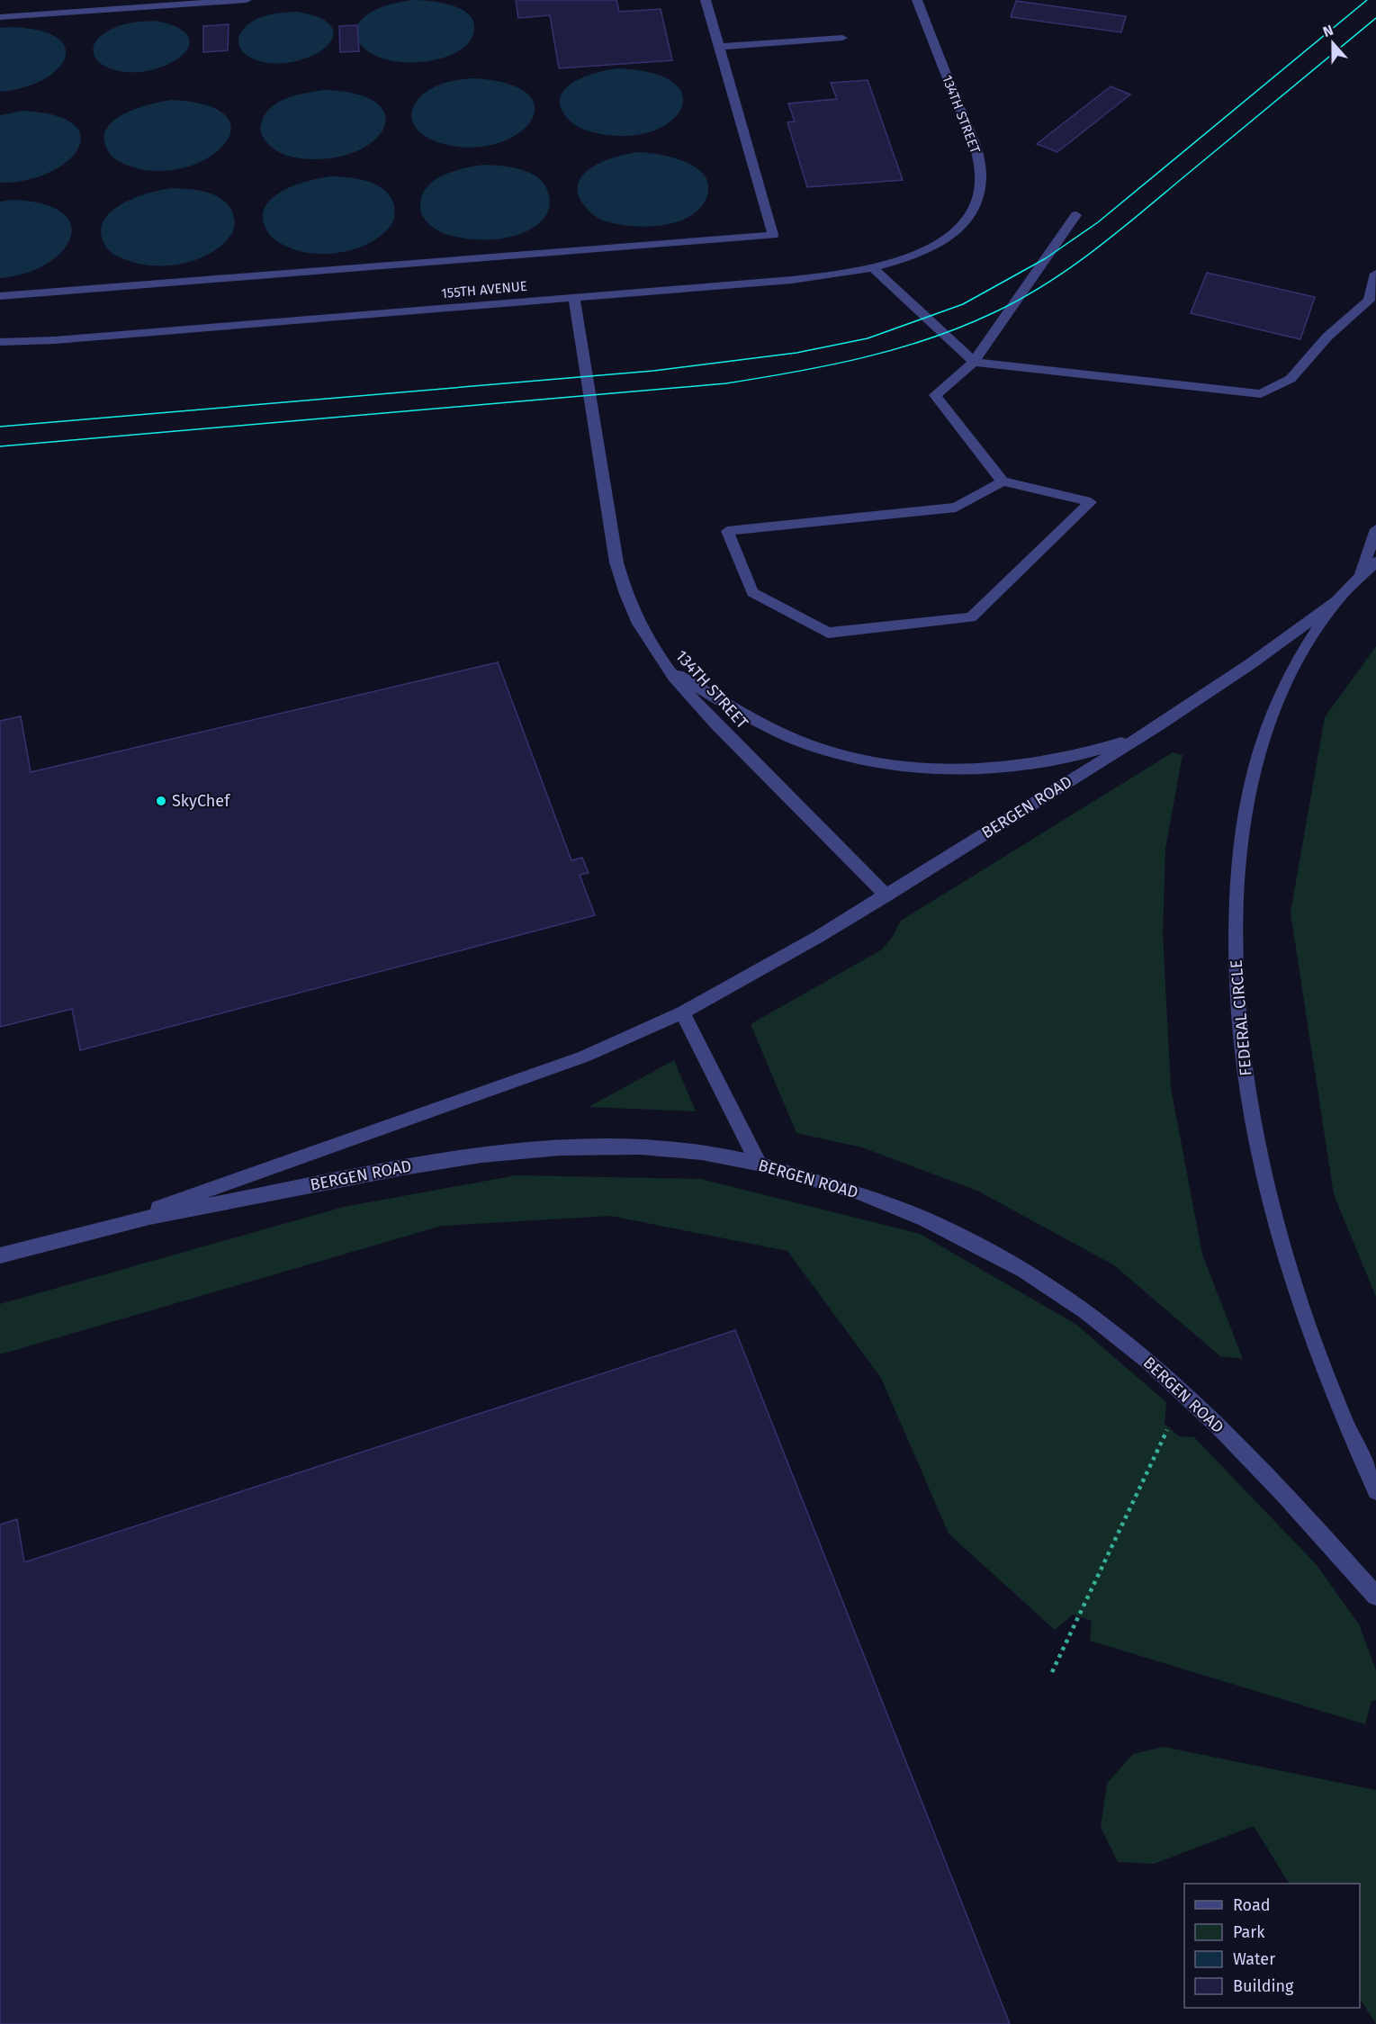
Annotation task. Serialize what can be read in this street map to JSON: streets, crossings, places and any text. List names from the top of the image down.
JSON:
{
  "streets": {
    "street": [
      "134TH STREET",
      "155TH AVENUE",
      "BERGEN ROAD",
      "FEDERAL CIRCLE"
    ]
  },
  "crossings": [
    ["134TH STREET", "155TH AVENUE"],
    ["134TH STREET", "BERGEN ROAD"],
    ["BERGEN ROAD", "FEDERAL CIRCLE"]
  ],
  "places": ["SkyChef"],
  "legend": [
    "Road",
    "Park",
    "Water",
    "Building"
  ],
  "north": "top"
}
